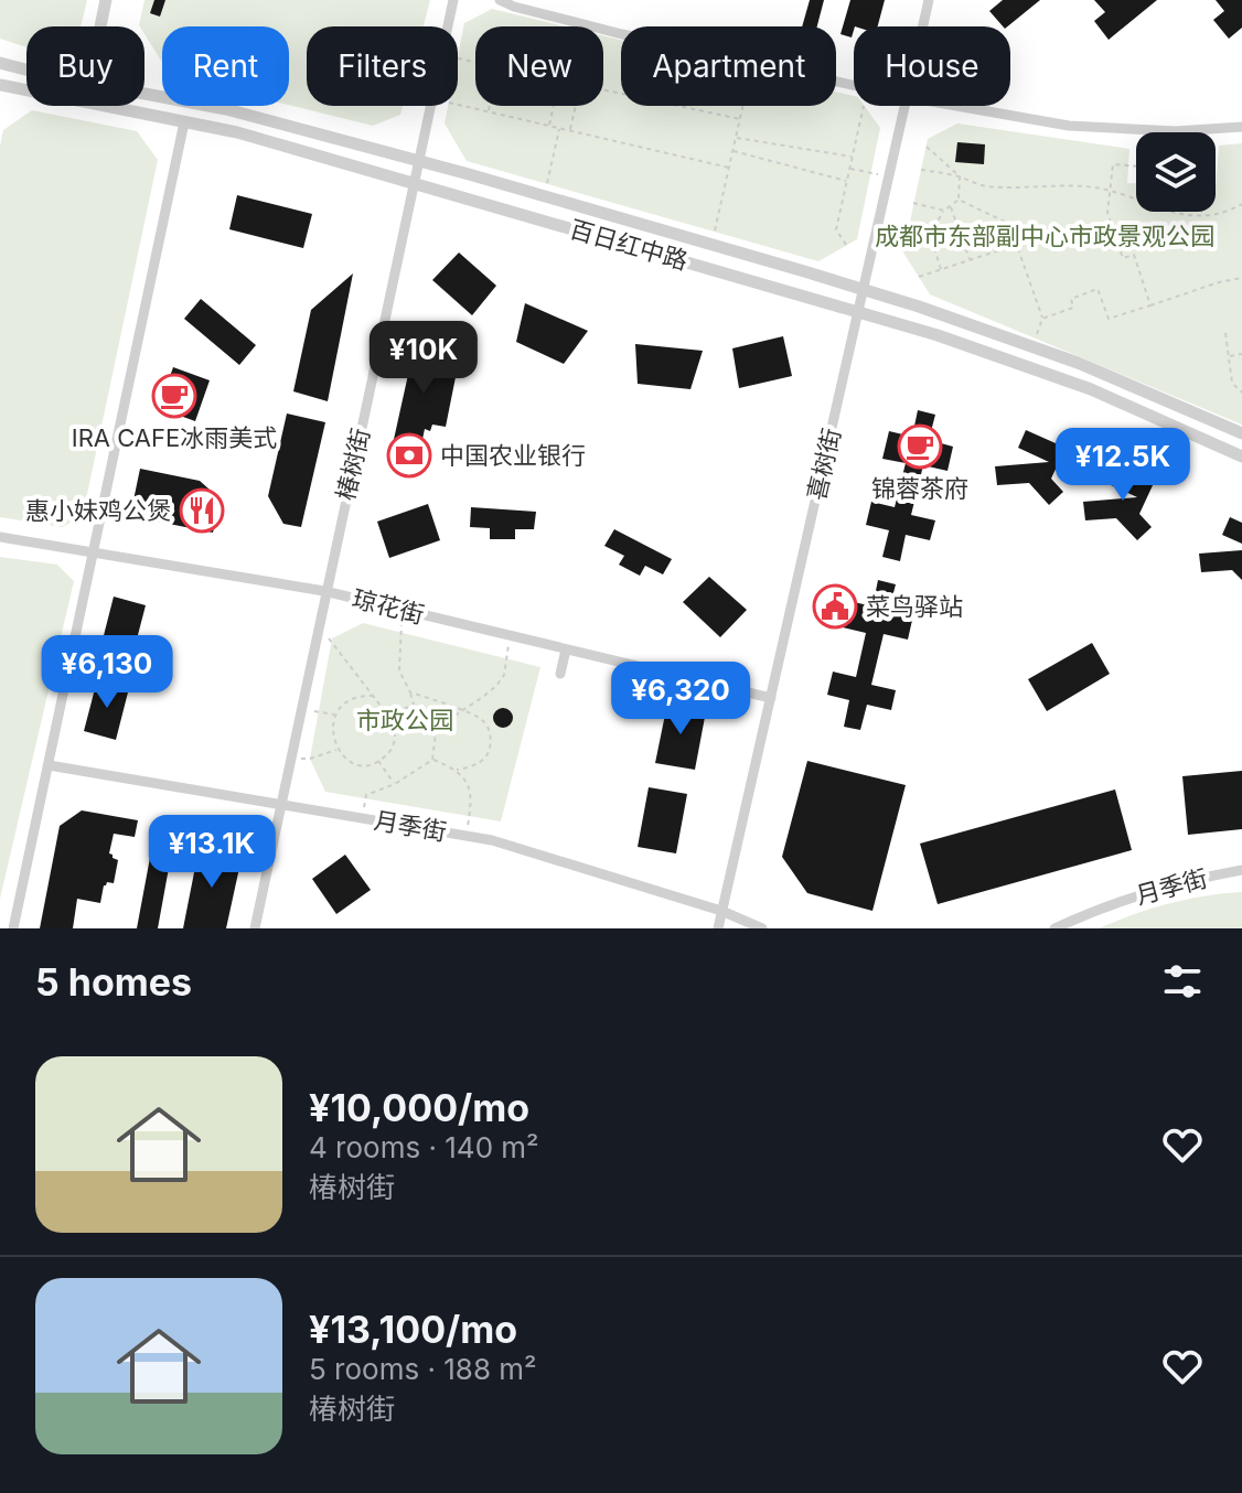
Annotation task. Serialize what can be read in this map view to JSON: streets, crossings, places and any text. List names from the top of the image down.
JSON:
{
  "streets": {
    "street": [
      "百日红中路",
      "椿树街",
      "喜树街",
      "琼花街",
      "月季街"
    ]
  },
  "crossings": [
    ["百日红中路", "椿树街"],
    ["百日红中路", "喜树街"],
    ["椿树街", "琼花街"],
    ["椿树街", "月季街"],
    ["喜树街", "琼花街"],
    ["喜树街", "月季街"]
  ],
  "parks": ["成都市东部副中心市政景观公园", "市政公园"],
  "places": {
    "cafe": ["IRA CAFE冰雨美式", "锦蓉茶府"],
    "bank": ["中国农业银行"],
    "restaurant": ["惠小妹鸡公煲"],
    "public building": ["菜鸟驿站"]
  },
  "page": {
    "chip": [
      "Buy",
      "Rent",
      "Filters",
      "New",
      "Apartment",
      "House"
    ],
    "price": [
      "¥10K",
      "¥12.5K",
      "¥6,130",
      "¥6,320",
      "¥13.1K"
    ],
    "heading": "5 homes",
    "list": [
      {
        "name": "¥10,000/mo",
        "note": "4 rooms · 140 m² · 椿树街"
      },
      {
        "name": "¥13,100/mo",
        "note": "5 rooms · 188 m² · 椿树街"
      }
    ]
  }
}
